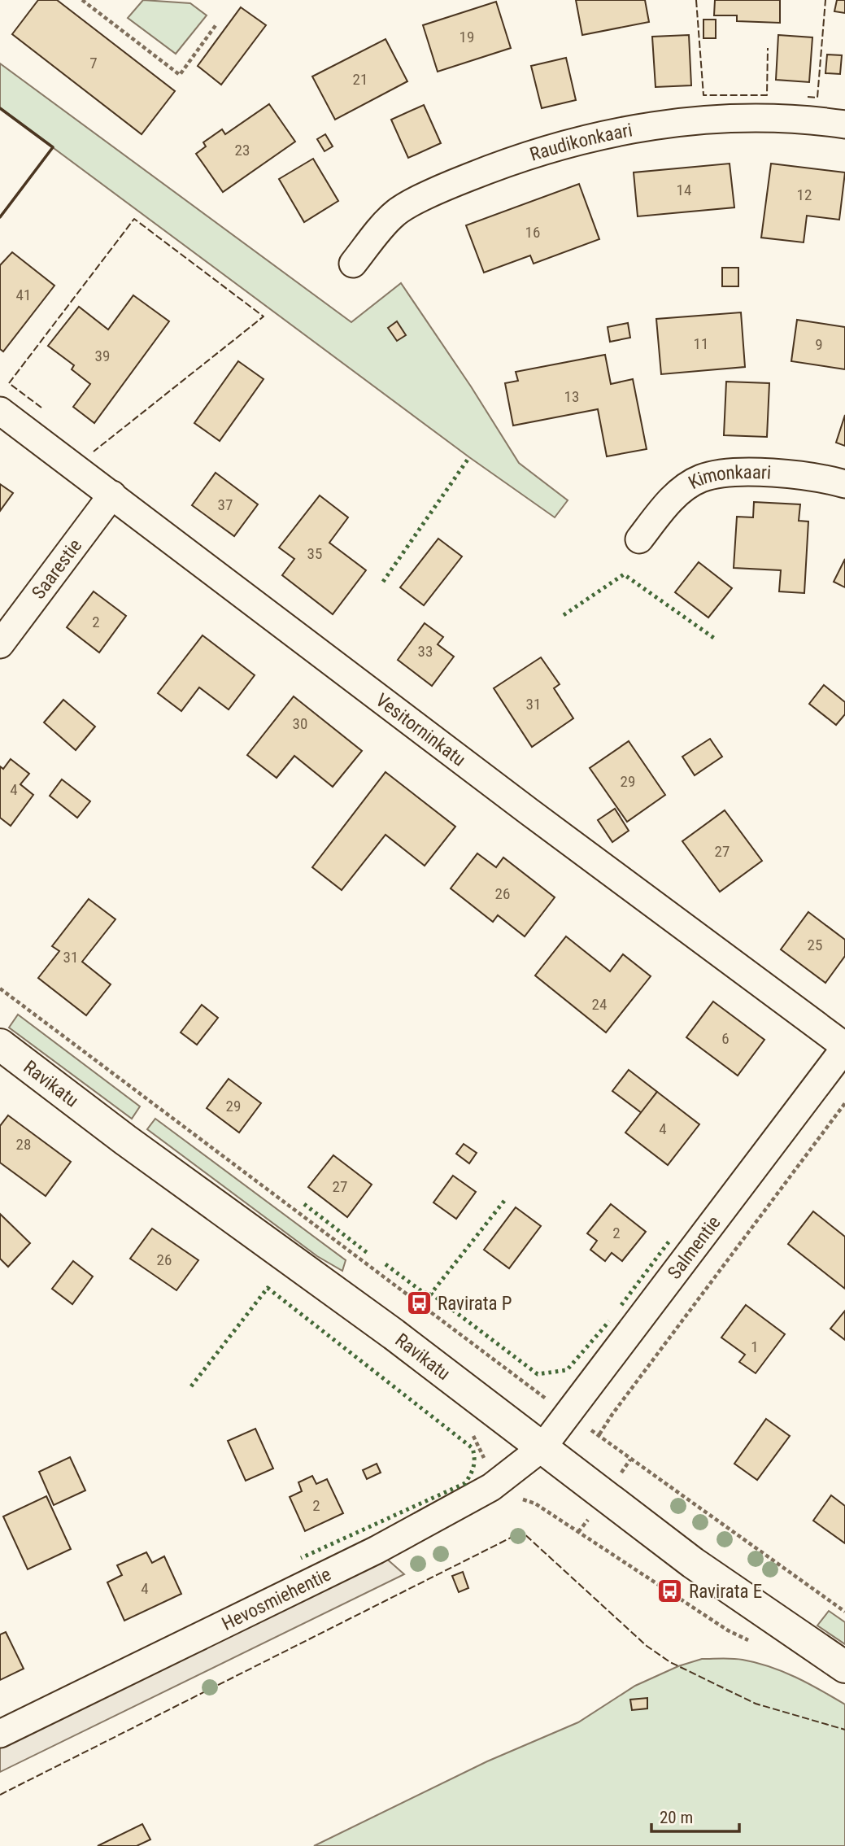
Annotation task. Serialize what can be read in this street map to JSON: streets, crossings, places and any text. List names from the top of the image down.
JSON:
{
  "streets": {
    "street": [
      "Raudikonkaari",
      "Kimonkaari",
      "Saarestie",
      "Vesitorninkatu",
      "Ravikatu",
      "Salmentie",
      "Hevosmiehentie"
    ]
  },
  "crossings": [
    ["Saarestie", "Vesitorninkatu"],
    ["Vesitorninkatu", "Salmentie"],
    ["Ravikatu", "Salmentie"],
    ["Ravikatu", "Hevosmiehentie"],
    ["Salmentie", "Hevosmiehentie"]
  ],
  "places": {
    "bus stop": ["Ravirata P", "Ravirata E"]
  },
  "house_numbers": [
    "19",
    "7",
    "21",
    "23",
    "14",
    "12",
    "16",
    "41",
    "11",
    "9",
    "39",
    "13",
    "37",
    "35",
    "2",
    "33",
    "31",
    "30",
    "29",
    "4",
    "27",
    "26",
    "25",
    "31",
    "24",
    "6",
    "29",
    "4",
    "28",
    "27",
    "2",
    "26",
    "1",
    "2",
    "4"
  ],
  "scale_bar": "20 m"
}
